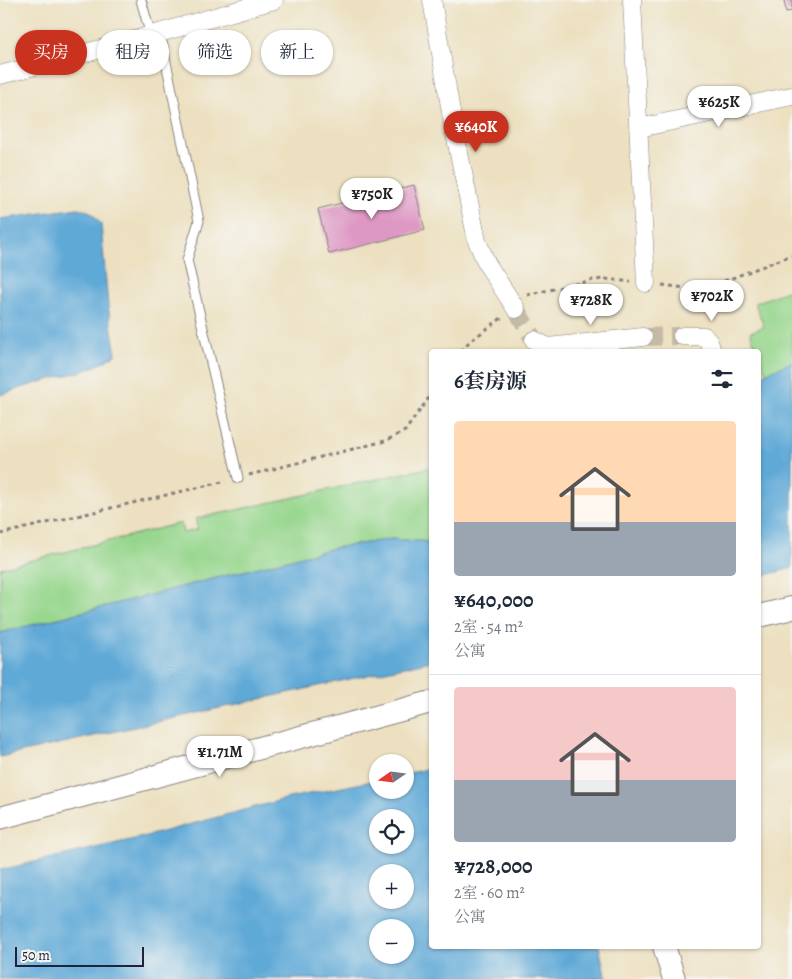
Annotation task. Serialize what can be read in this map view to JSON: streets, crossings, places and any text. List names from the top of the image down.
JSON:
{
  "scale_bar": "50 m",
  "north": "left",
  "page": {
    "chip": [
      "买房",
      "租房",
      "筛选",
      "新上"
    ],
    "price": [
      "¥625K",
      "¥640K",
      "¥750K",
      "¥702K",
      "¥728K",
      "¥1.71M"
    ],
    "heading": "6套房源",
    "list": [
      {
        "name": "¥640,000",
        "note": "2室 · 54 m² · 公寓"
      },
      {
        "name": "¥728,000",
        "note": "2室 · 60 m² · 公寓"
      }
    ],
    "map_buttons": ["+", "−"],
    "scale": "50 m"
  }
}
